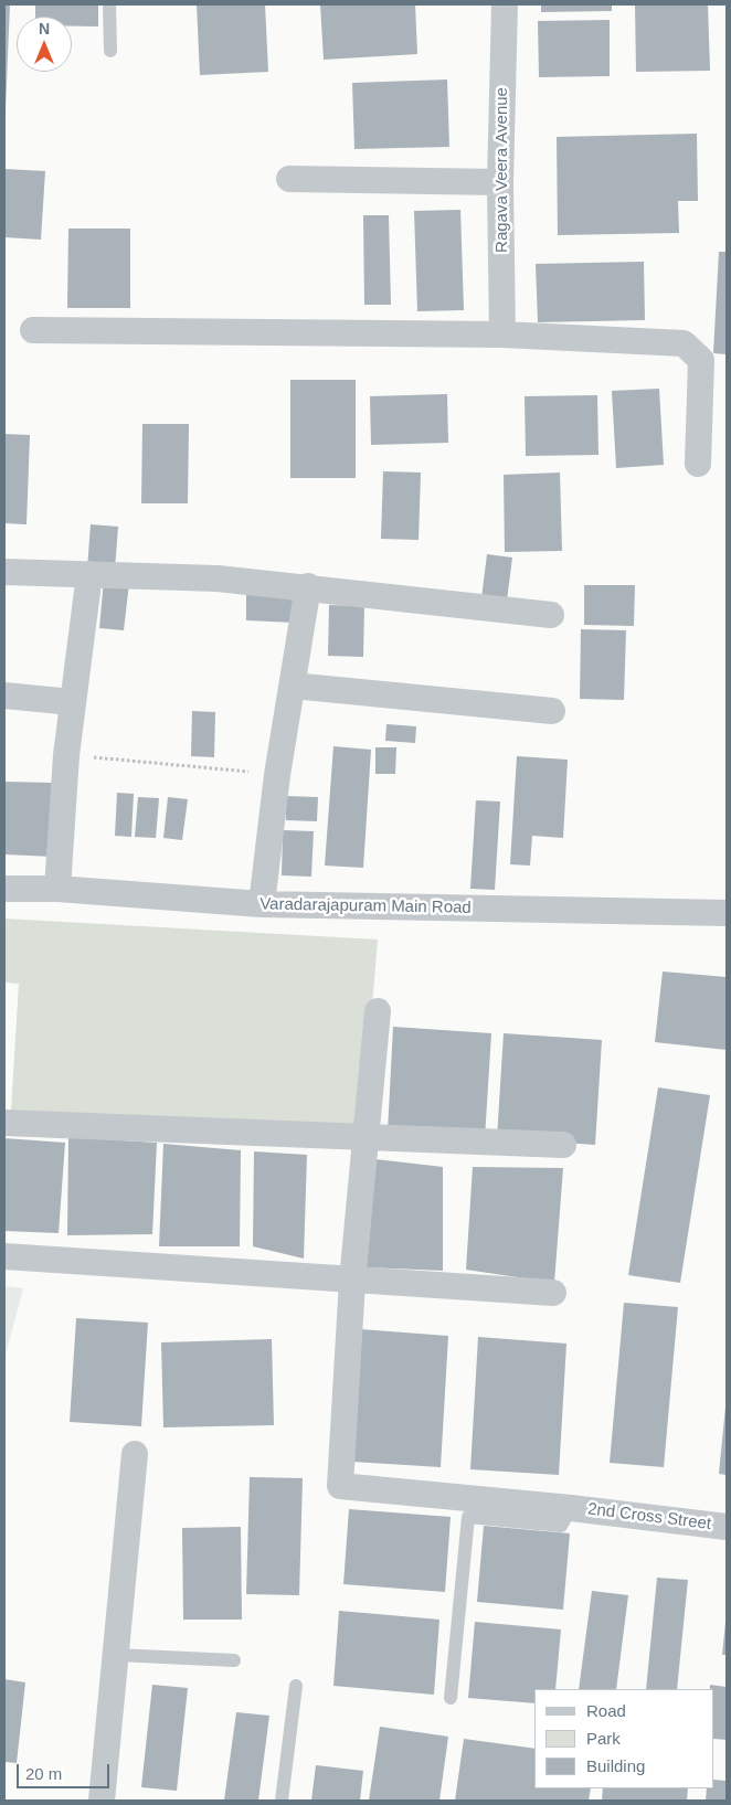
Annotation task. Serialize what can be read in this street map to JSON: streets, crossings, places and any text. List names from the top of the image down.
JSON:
{
  "streets": {
    "street": ["Ragava Veera Avenue", "Varadarajapuram Main Road", "2nd Cross Street"]
  },
  "legend": ["Road", "Park", "Building"],
  "scale_bar": "20 m",
  "north": "top"
}
